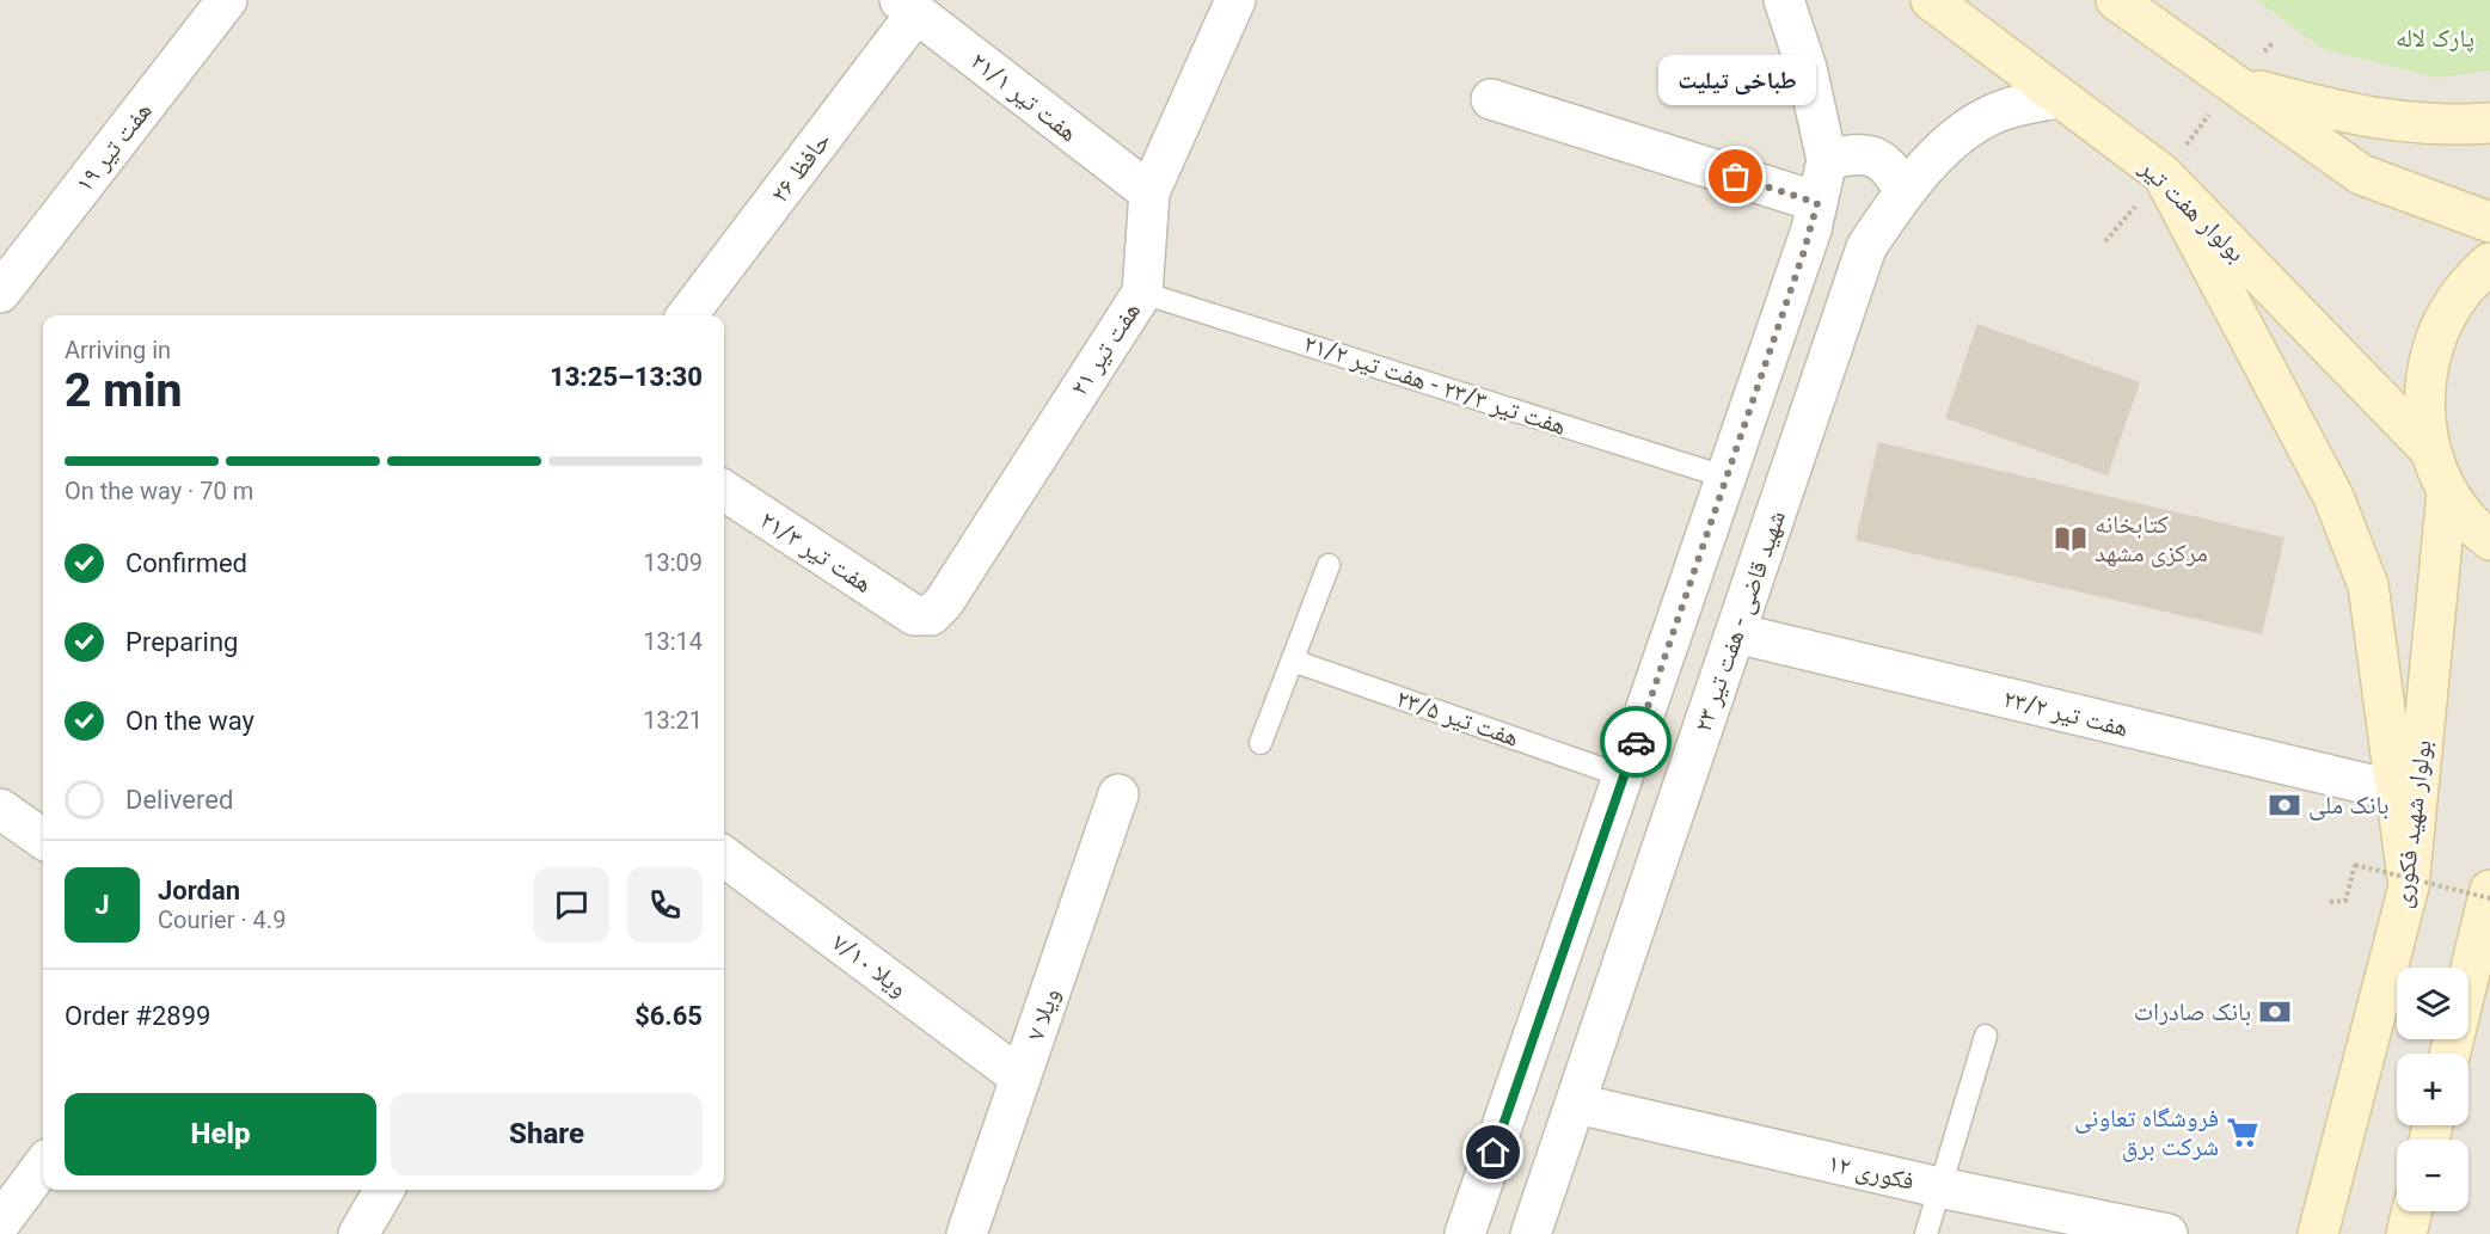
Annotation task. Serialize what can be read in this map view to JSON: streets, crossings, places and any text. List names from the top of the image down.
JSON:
{
  "streets": {
    "main road": ["بولوار هفت تیر", "بولوار شهید فکوری"],
    "street": [
      "هفت تیر ۲۱/۱",
      "هفت تیر ۱۹",
      "حافظ ۲۶",
      "هفت تیر ۲۱",
      "هفت تیر ۲۱/۳",
      "شهید قاضی - هفت تیر ۲۳",
      "هفت تیر ۲۳/۲",
      "ویلا ۷/۱۰",
      "ویلا ۷",
      "فکوری ۱۲"
    ],
    "lane": ["هفت تیر ۲۳/۳ - هفت تیر ۲۱/۲", "هفت تیر ۲۳/۵"]
  },
  "crossings": [
    ["هفت تیر ۲۱/۱", "حافظ ۲۶"],
    ["هفت تیر ۲۱/۱", "هفت تیر ۲۱"],
    ["بولوار هفت تیر", "شهید قاضی - هفت تیر ۲۳"],
    ["هفت تیر ۲۱", "هفت تیر ۲۳/۳ - هفت تیر ۲۱/۲"],
    ["هفت تیر ۲۱", "هفت تیر ۲۱/۳"],
    ["شهید قاضی - هفت تیر ۲۳", "هفت تیر ۲۳/۲"],
    ["شهید قاضی - هفت تیر ۲۳", "فکوری ۱۲"],
    ["ویلا ۷/۱۰", "ویلا ۷"]
  ],
  "parks": ["پارک لاله"],
  "places": {
    "other": ["طباخی تیلیت"],
    "library": ["کتابخانه مرکزی مشهد"],
    "bank": ["بانک ملی", "بانک صادرات"],
    "supermarket": ["فروشگاه تعاونی شرکت برق"]
  },
  "page": {
    "bubble": "طباخی تیلیت",
    "heading": ["2 min", "Arriving in", "13:25–13:30"],
    "panel": [
      "Jordan",
      "Courier · 4.9",
      "Order #2899",
      "$6.65"
    ],
    "bar": "On the way · 70 m",
    "list": [
      ["Confirmed", "13:09"],
      ["Preparing", "13:14"],
      ["On the way", "13:21"],
      "Delivered"
    ],
    "round": "J",
    "map_buttons": ["+", "−"],
    "buttons": ["Help", "Share"]
  }
}
